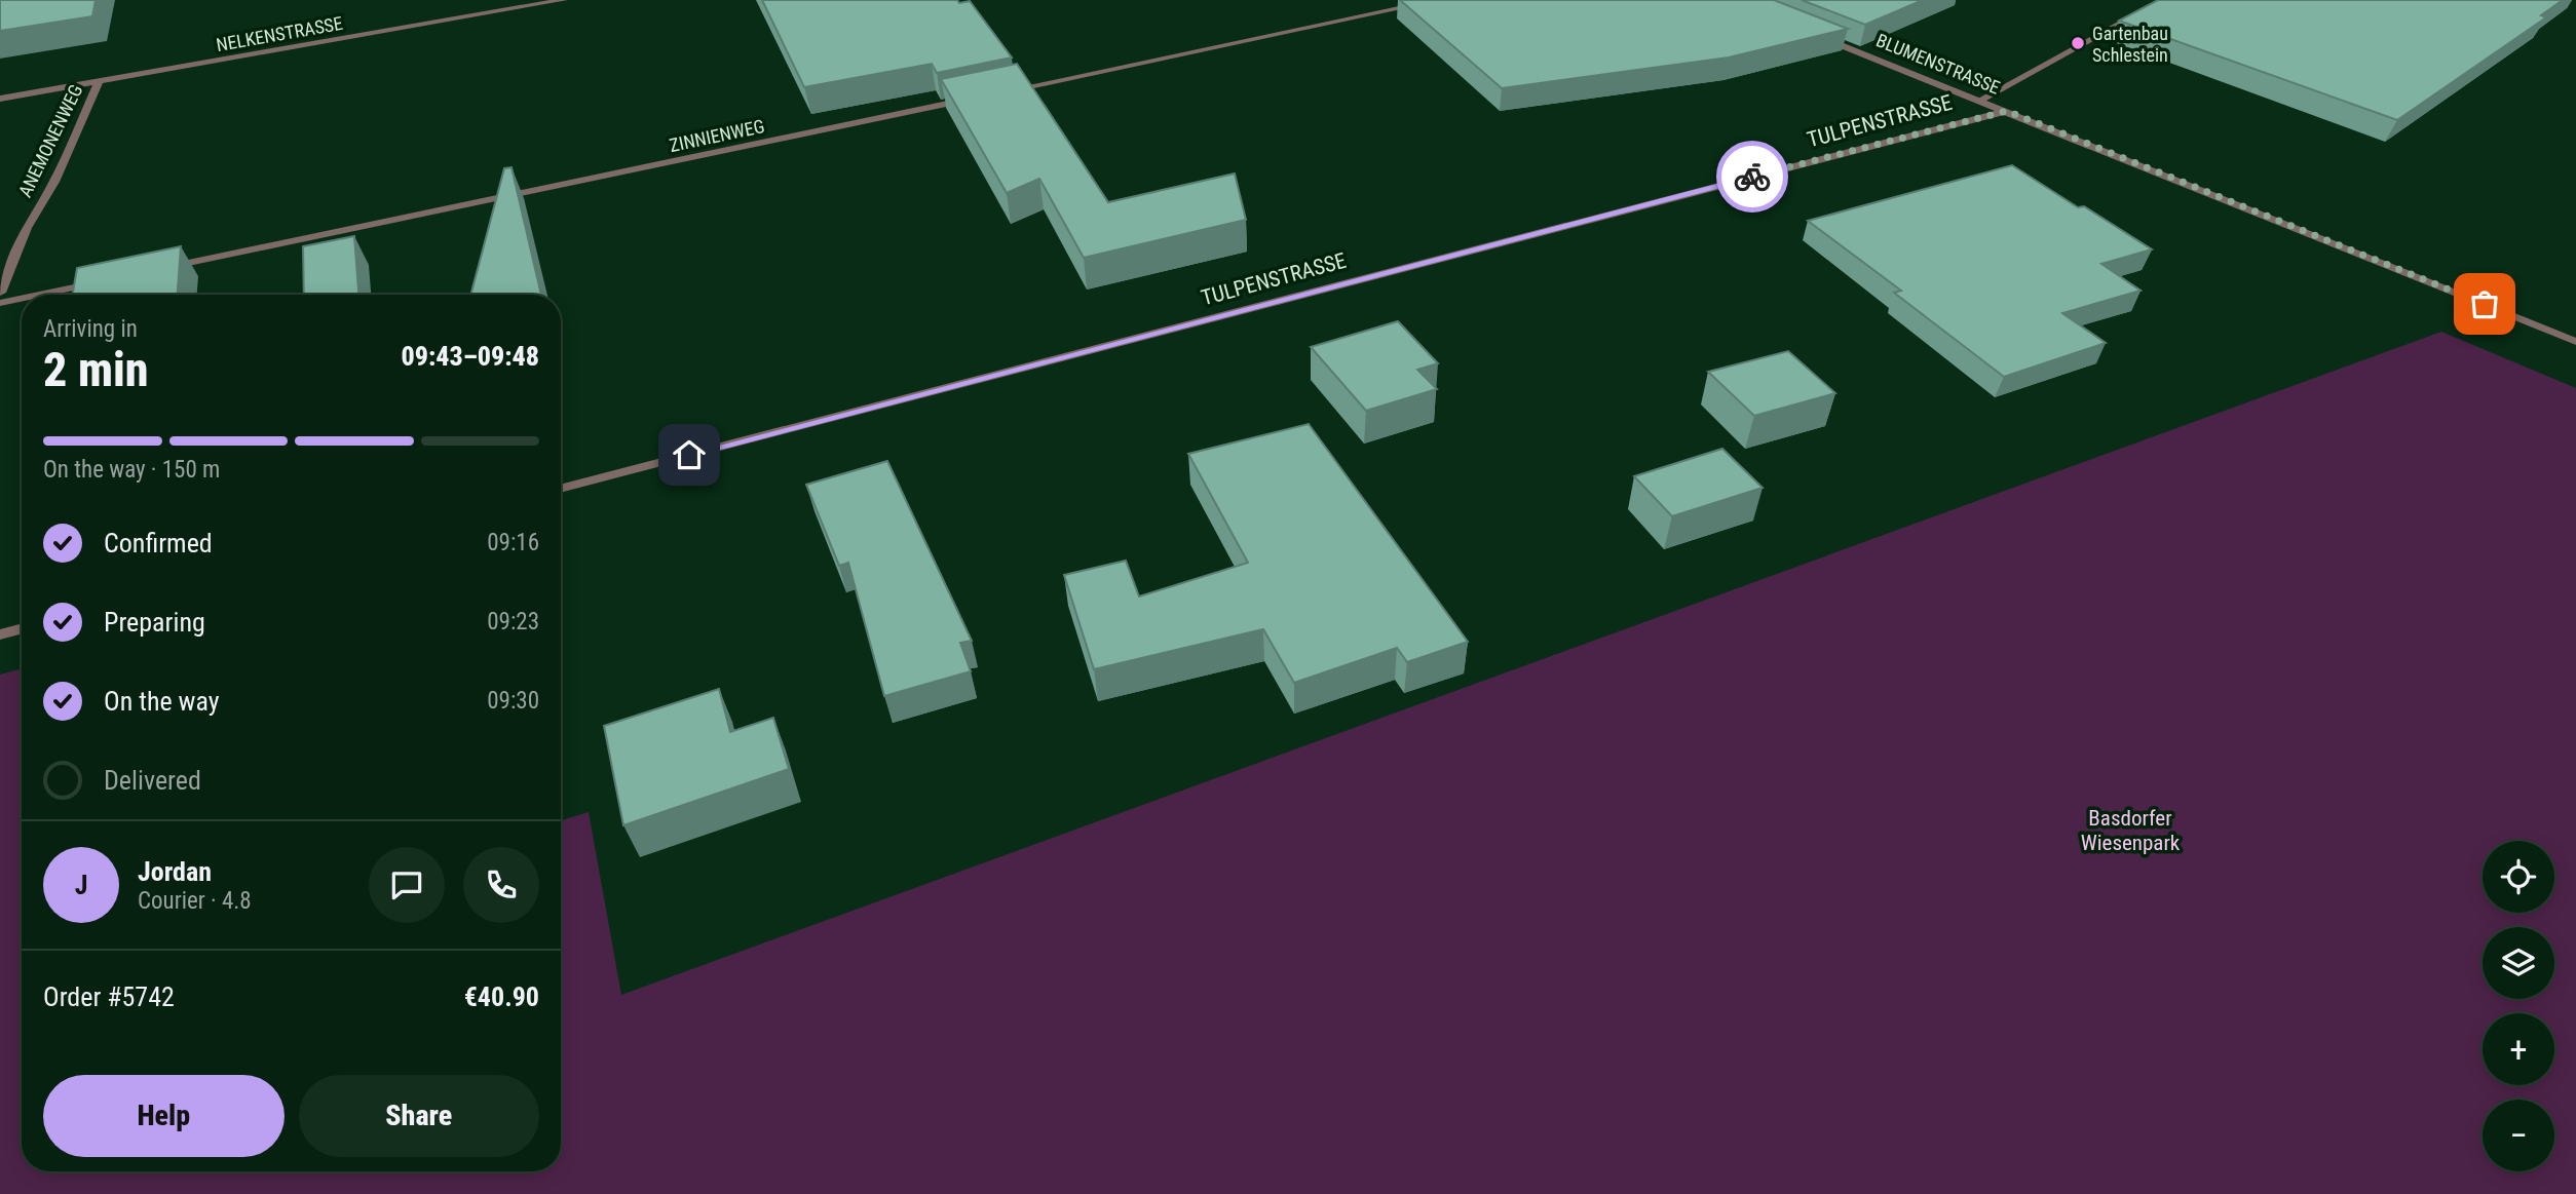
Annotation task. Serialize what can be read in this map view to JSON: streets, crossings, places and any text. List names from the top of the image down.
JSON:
{
  "streets": {
    "street": [
      "NELKENSTRASSE",
      "BLUMENSTRASSE",
      "TULPENSTRASSE",
      "ZINNIENWEG",
      "ANEMONENWEG"
    ]
  },
  "crossings": [
    ["NELKENSTRASSE", "ANEMONENWEG"],
    ["BLUMENSTRASSE", "TULPENSTRASSE"]
  ],
  "parks": ["Basdorfer Wiesenpark"],
  "places": ["Gartenbau Schlestein"],
  "page": {
    "heading": ["2 min", "Arriving in", "09:43–09:48"],
    "panel": [
      "Jordan",
      "Courier · 4.8",
      "Order #5742",
      "€40.90"
    ],
    "bar": "On the way · 150 m",
    "list": [
      ["Confirmed", "09:16"],
      ["Preparing", "09:23"],
      ["On the way", "09:30"],
      "Delivered"
    ],
    "map_buttons": ["+", "−"],
    "round": "J",
    "buttons": ["Help", "Share"]
  }
}
